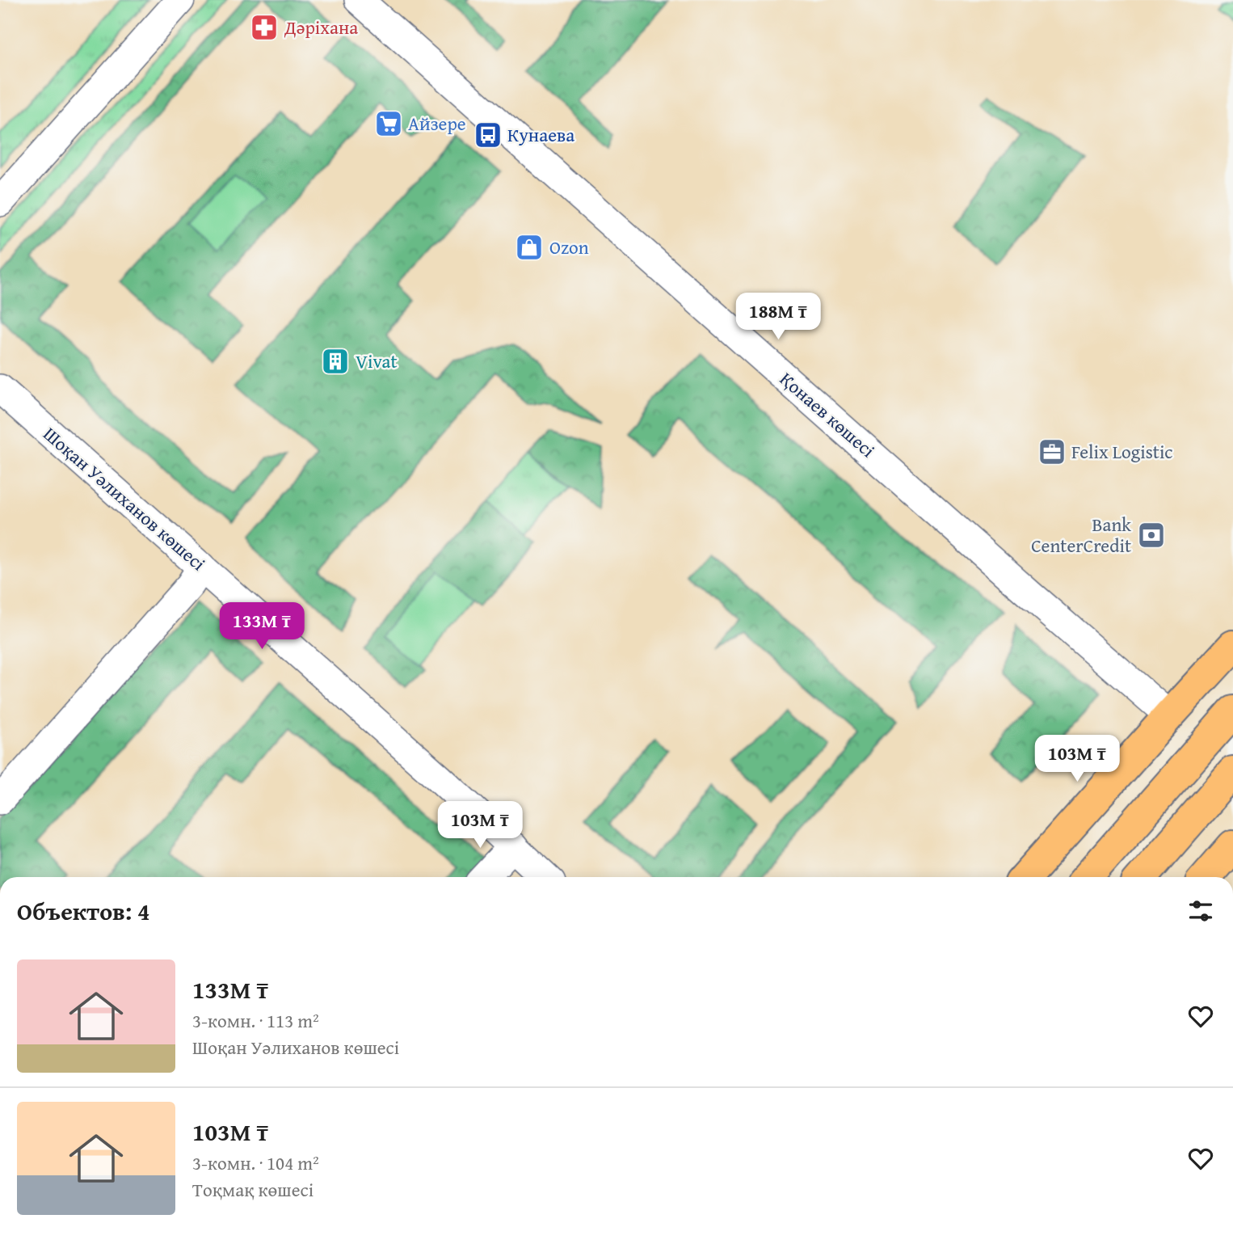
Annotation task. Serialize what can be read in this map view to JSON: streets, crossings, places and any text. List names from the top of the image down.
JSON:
{
  "streets": {
    "street": ["Қонаев көшесі", "Шоқан Уәлиханов көшесі"]
  },
  "places": {
    "pharmacy": ["Дәріхана"],
    "supermarket": ["Айзере"],
    "bus stop": ["Кунаева"],
    "shop": ["Ozon"],
    "building": ["Vivat"],
    "office": ["Felix Logistic"],
    "bank": ["Bank CenterCredit"]
  },
  "page": {
    "price": [
      "188M ₸",
      "133M ₸",
      "103M ₸",
      "103M ₸"
    ],
    "heading": "Объектов: 4",
    "list": [
      {
        "name": "133M ₸",
        "note": "3-комн. · 113 m² · Шоқан Уәлиханов көшесі"
      },
      {
        "name": "103M ₸",
        "note": "3-комн. · 104 m² · Тоқмақ көшесі"
      }
    ]
  }
}
